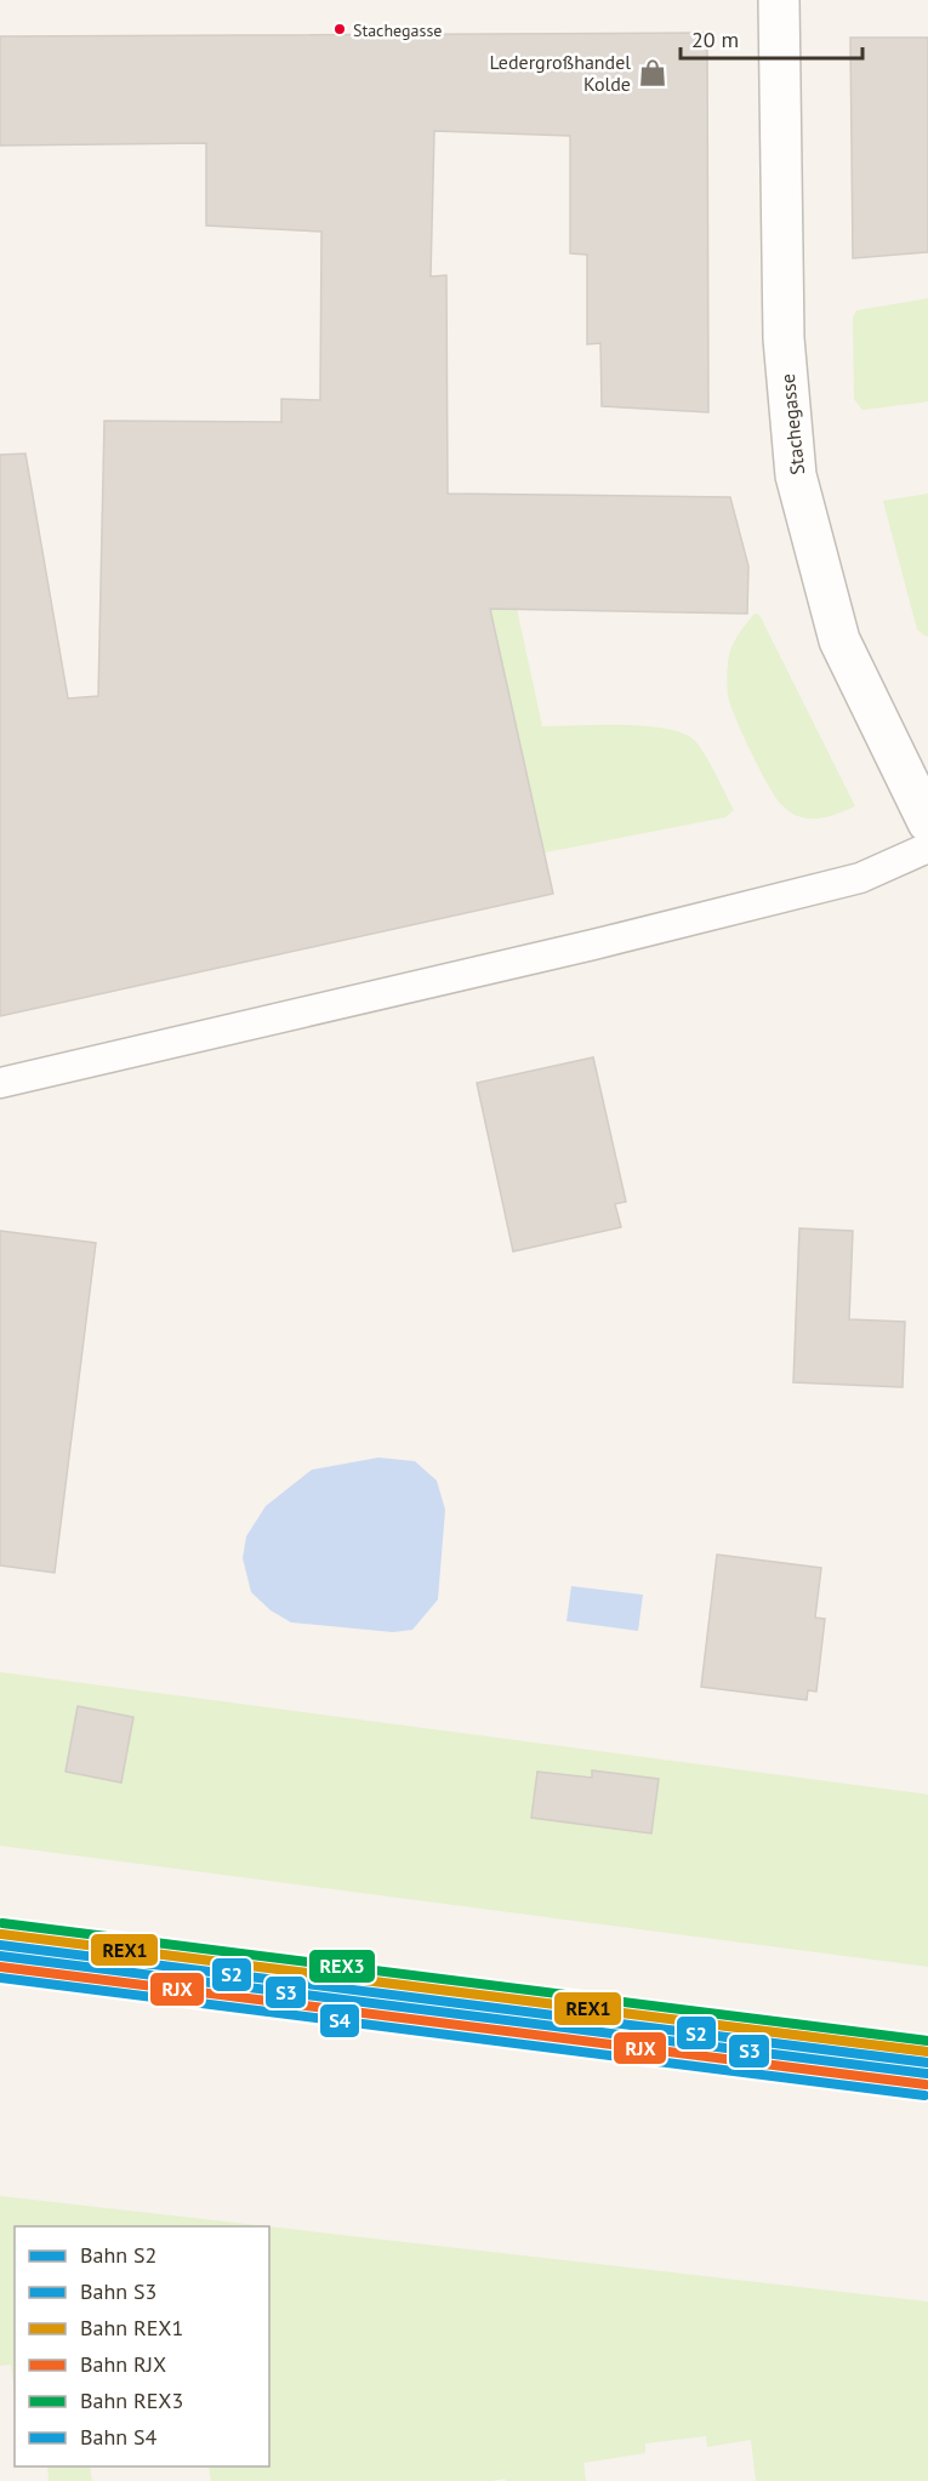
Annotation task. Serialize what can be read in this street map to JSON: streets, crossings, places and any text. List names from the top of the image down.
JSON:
{
  "streets": {
    "street": ["Stachegasse"]
  },
  "places": {
    "other": ["Stachegasse"],
    "shop": ["Ledergroßhandel Kolde"]
  },
  "lines": [
    "rail line REX3",
    "rail line REX1",
    "rail line S2",
    "rail line S3",
    "rail line RJX",
    "rail line S4"
  ],
  "legend": [
    "Bahn S2",
    "Bahn S3",
    "Bahn REX1",
    "Bahn RJX",
    "Bahn REX3",
    "Bahn S4"
  ],
  "scale_bar": "20 m"
}
